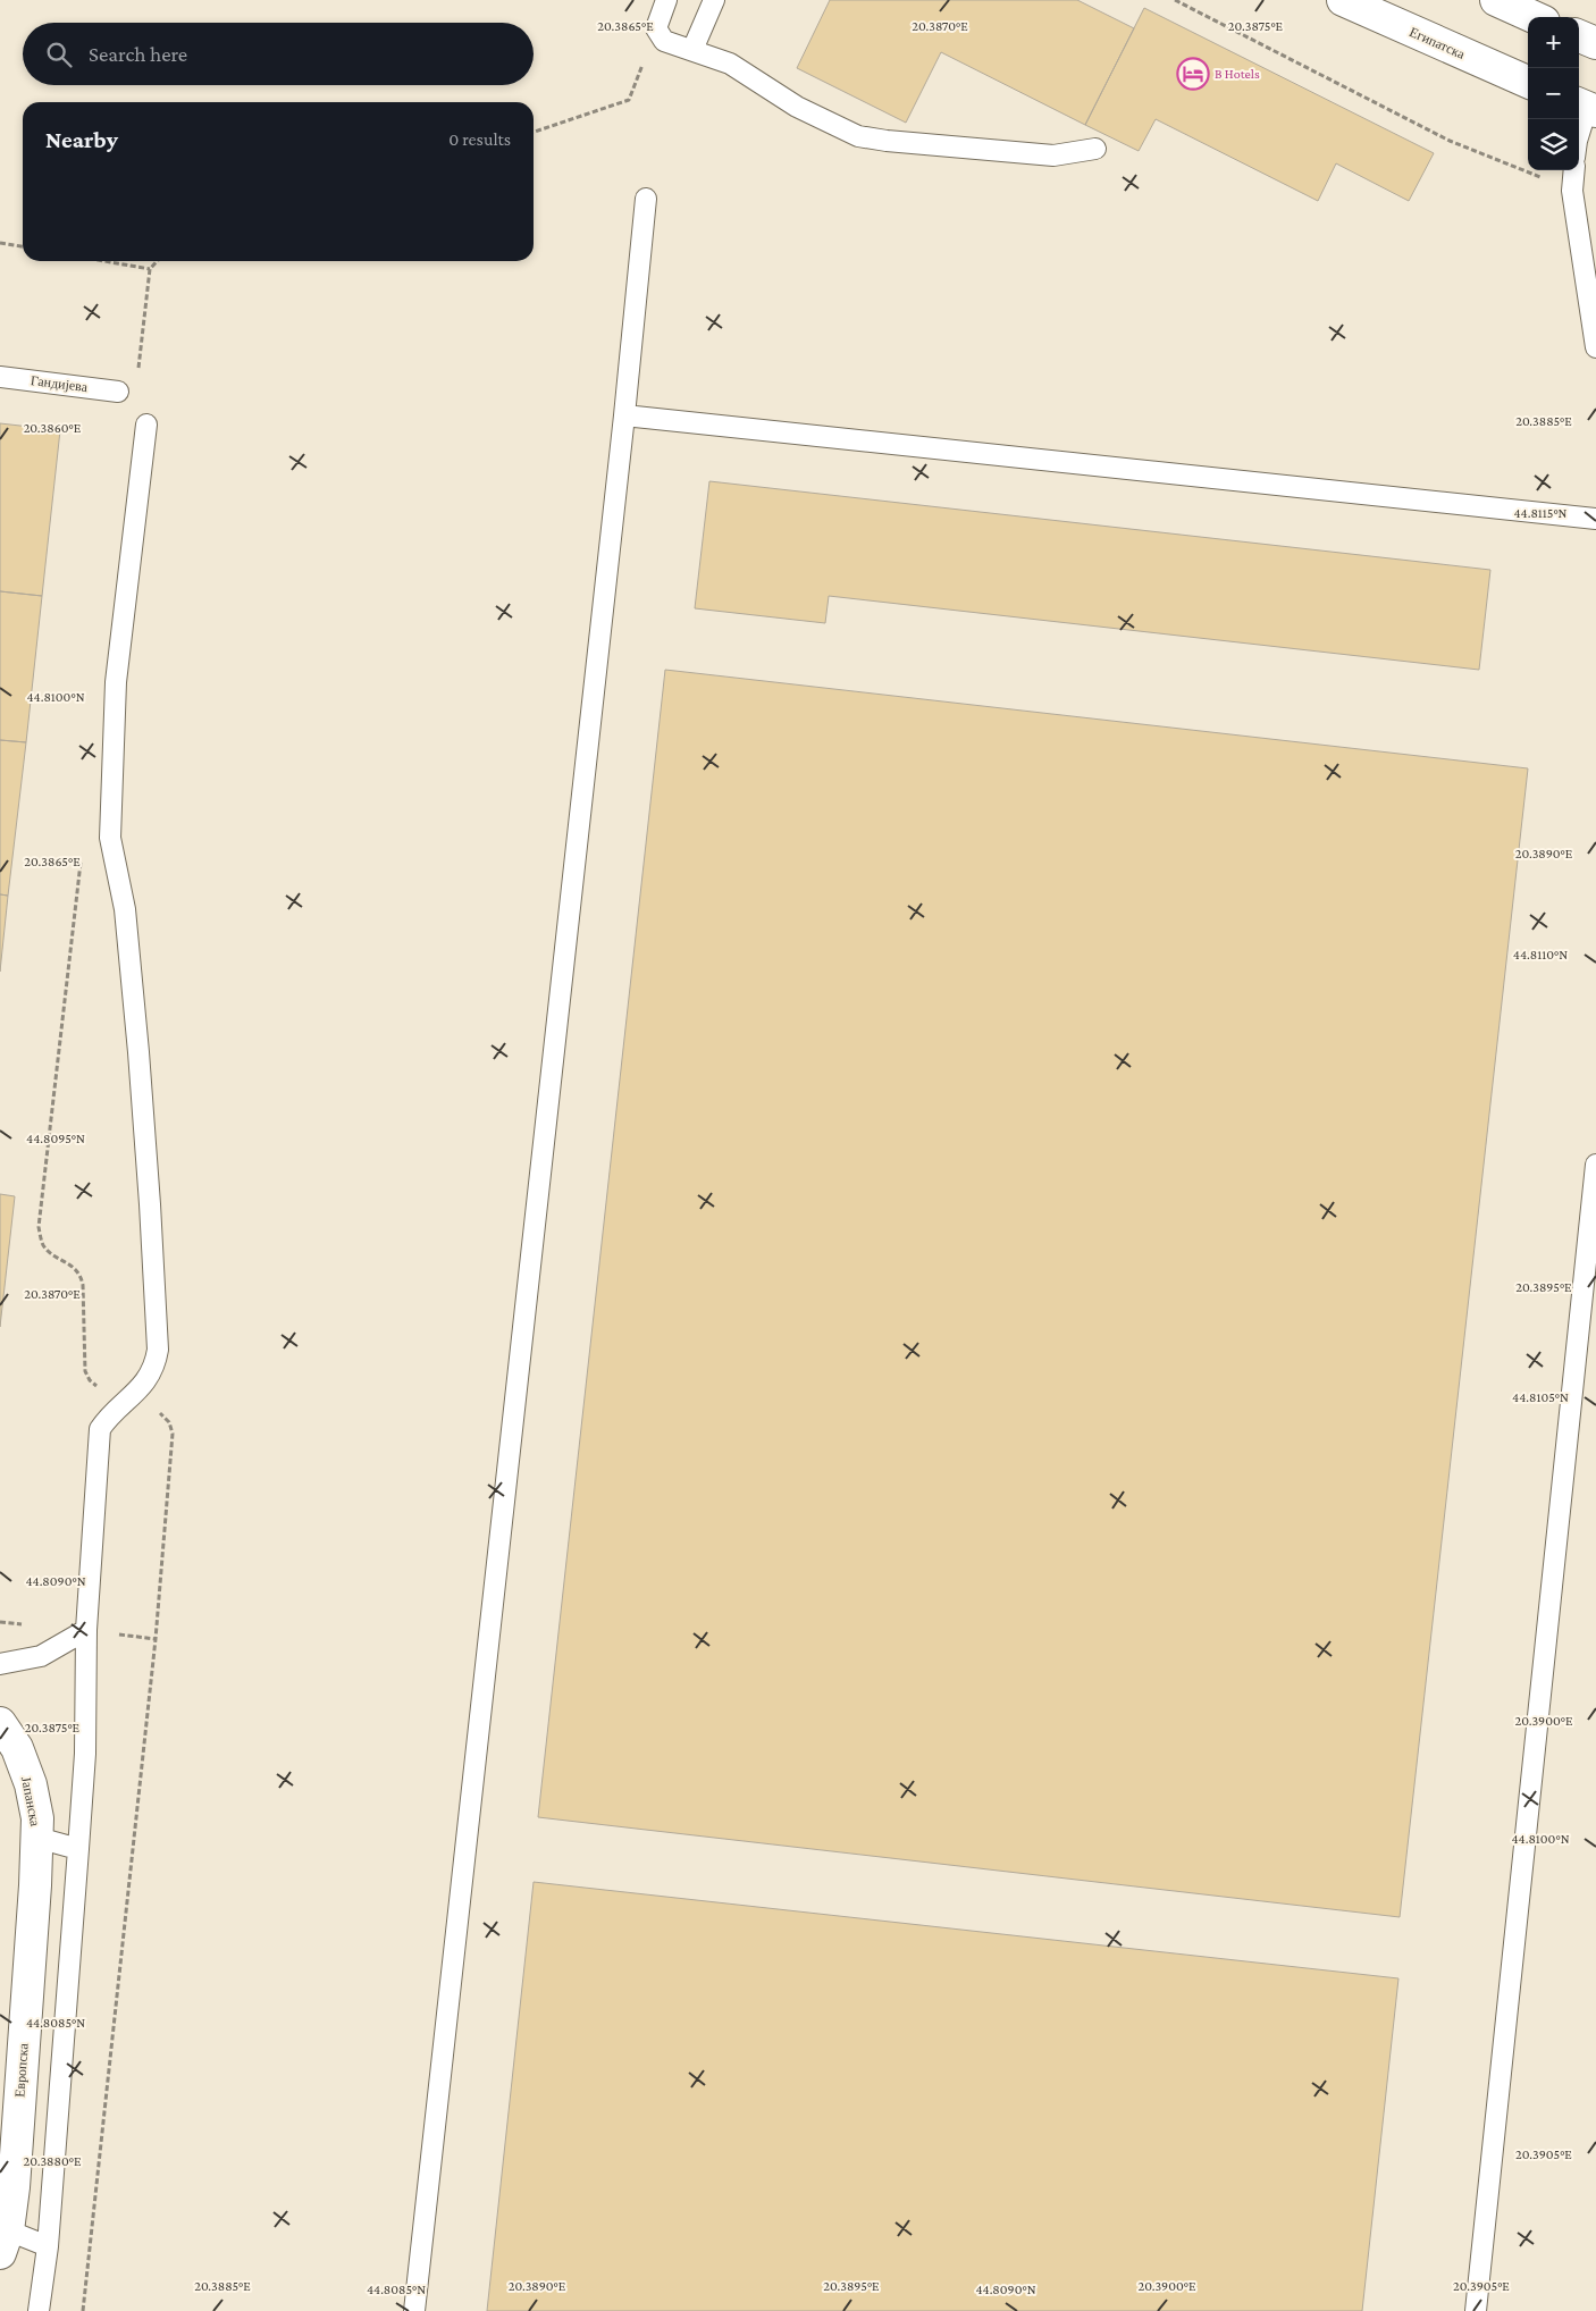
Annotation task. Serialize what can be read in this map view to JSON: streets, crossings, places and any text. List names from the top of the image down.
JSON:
{
  "streets": {
    "street": ["Египатска", "Јапанска", "Европска"],
    "lane": ["Гандијева"]
  },
  "crossings": [
    ["Јапанска", "Европска"]
  ],
  "places": {
    "hotel": ["B Hotels"]
  },
  "page": {
    "map_buttons": ["+", "−"],
    "search": "Search here",
    "heading": ["Nearby", "0 results"]
  },
  "coordinates": [
    "20.3865°E",
    "20.3870°E",
    "20.3875°E",
    "20.3885°E",
    "20.3860°E",
    "44.8115°N",
    "44.8100°N",
    "20.3890°E",
    "44.8110°N",
    "44.8095°N",
    "20.3895°E",
    "44.8105°N",
    "44.8090°N",
    "20.3900°E",
    "44.8085°N",
    "20.3905°E",
    "20.3880°E"
  ]
}
